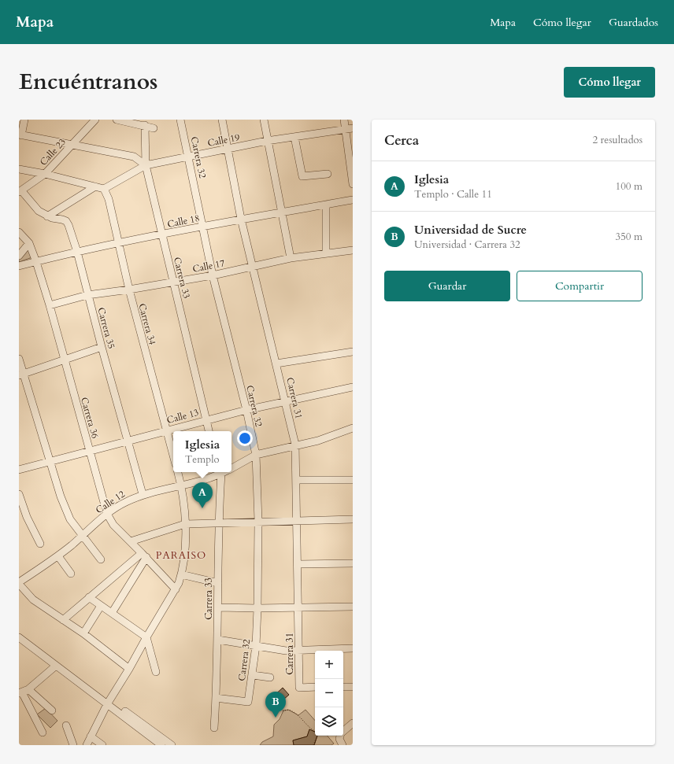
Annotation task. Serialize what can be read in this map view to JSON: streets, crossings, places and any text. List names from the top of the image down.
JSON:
{
  "streets": {
    "street": [
      "Calle 19",
      "Calle 23",
      "Carrera 32",
      "Calle 18",
      "Calle 17",
      "Carrera 33",
      "Carrera 34",
      "Carrera 35",
      "Carrera 31",
      "Calle 13",
      "Carrera 36",
      "Calle 12"
    ]
  },
  "crossings": [
    ["Calle 19", "Carrera 32"],
    ["Calle 19", "Carrera 33"],
    ["Calle 19", "Carrera 34"],
    ["Calle 19", "Carrera 31"],
    ["Calle 23", "Carrera 35"],
    ["Carrera 32", "Calle 18"],
    ["Carrera 32", "Calle 17"],
    ["Carrera 32", "Carrera 33"],
    ["Carrera 32", "Calle 13"],
    ["Carrera 32", "Calle 12"],
    ["Calle 18", "Carrera 33"],
    ["Calle 18", "Carrera 34"],
    ["Calle 18", "Carrera 35"],
    ["Calle 18", "Carrera 31"],
    ["Calle 18", "Carrera 36"],
    ["Calle 17", "Carrera 33"],
    ["Calle 17", "Carrera 34"],
    ["Calle 17", "Carrera 35"],
    ["Calle 17", "Carrera 31"],
    ["Calle 17", "Carrera 36"],
    ["Carrera 33", "Calle 13"],
    ["Carrera 33", "Calle 12"],
    ["Carrera 34", "Calle 13"],
    ["Carrera 35", "Calle 13"],
    ["Carrera 35", "Calle 12"],
    ["Carrera 31", "Calle 13"],
    ["Carrera 31", "Calle 12"],
    ["Calle 13", "Carrera 36"],
    ["Carrera 36", "Calle 12"]
  ],
  "districts": ["PARAISO"],
  "page": {
    "header": "Mapa",
    "nav": ["Mapa", "Cómo llegar", "Guardados"],
    "title": "Encuéntranos",
    "buttons": [
      "Cómo llegar",
      ["Guardar", "Compartir"]
    ],
    "heading": ["Cerca", "2 resultados"],
    "list": [
      {
        "mark": "A",
        "name": "Iglesia",
        "note": "Templo · Calle 11",
        "value": "100 m"
      },
      {
        "mark": "B",
        "name": "Universidad de Sucre",
        "note": "Universidad · Carrera 32",
        "value": "350 m"
      }
    ],
    "popup": ["Iglesia", "Templo"],
    "pins": ["A", "B"],
    "map_buttons": ["+", "−"]
  }
}
